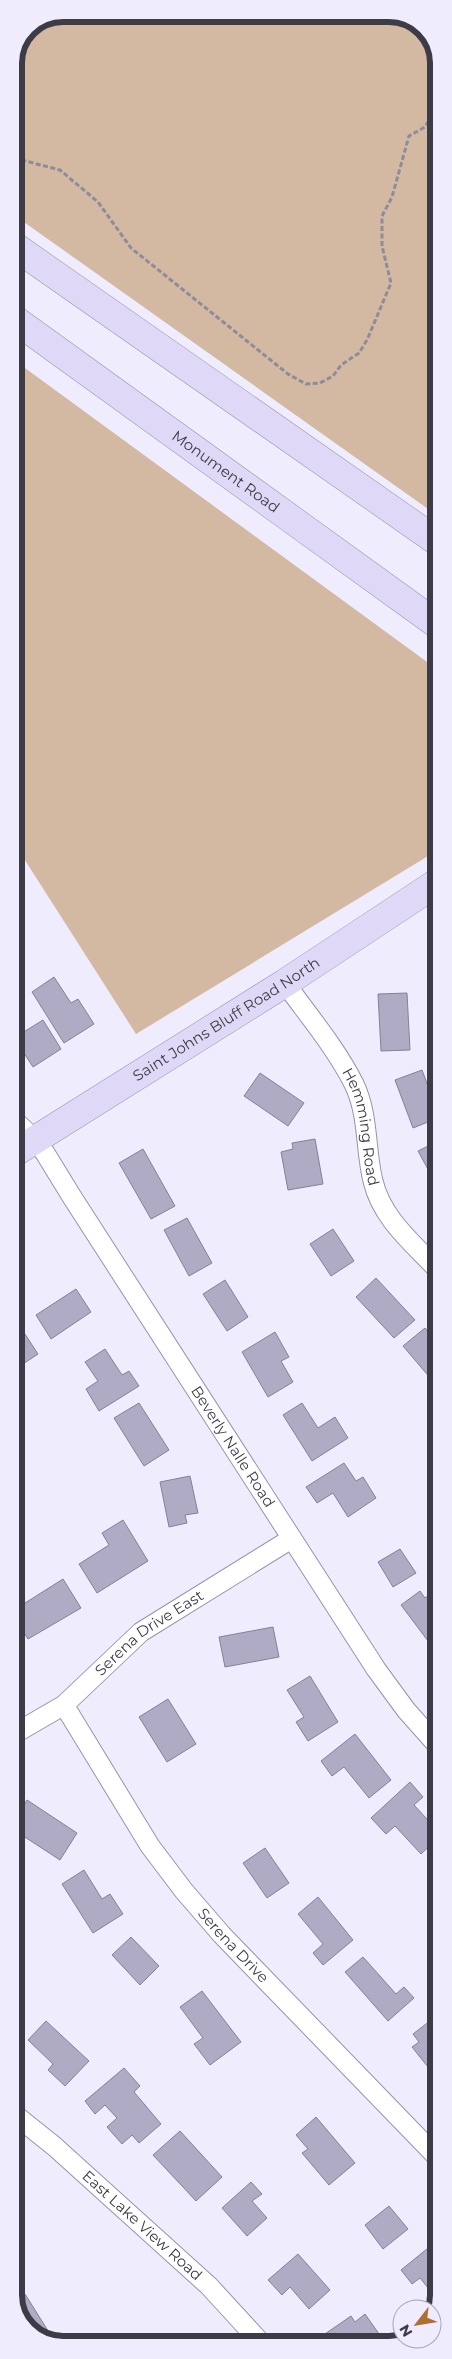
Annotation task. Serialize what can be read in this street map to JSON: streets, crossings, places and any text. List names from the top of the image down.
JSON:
{
  "streets": {
    "main road": ["Monument Road", "Saint Johns Bluff Road North"],
    "street": [
      "Hemming Road",
      "Beverly Nalle Road",
      "Serena Drive East",
      "Serena Drive",
      "East Lake View Road"
    ]
  },
  "crossings": [
    ["Saint Johns Bluff Road North", "Hemming Road"],
    ["Saint Johns Bluff Road North", "Beverly Nalle Road"],
    ["Beverly Nalle Road", "Serena Drive East"],
    ["Serena Drive East", "Serena Drive"]
  ],
  "north": "bottom left"
}
